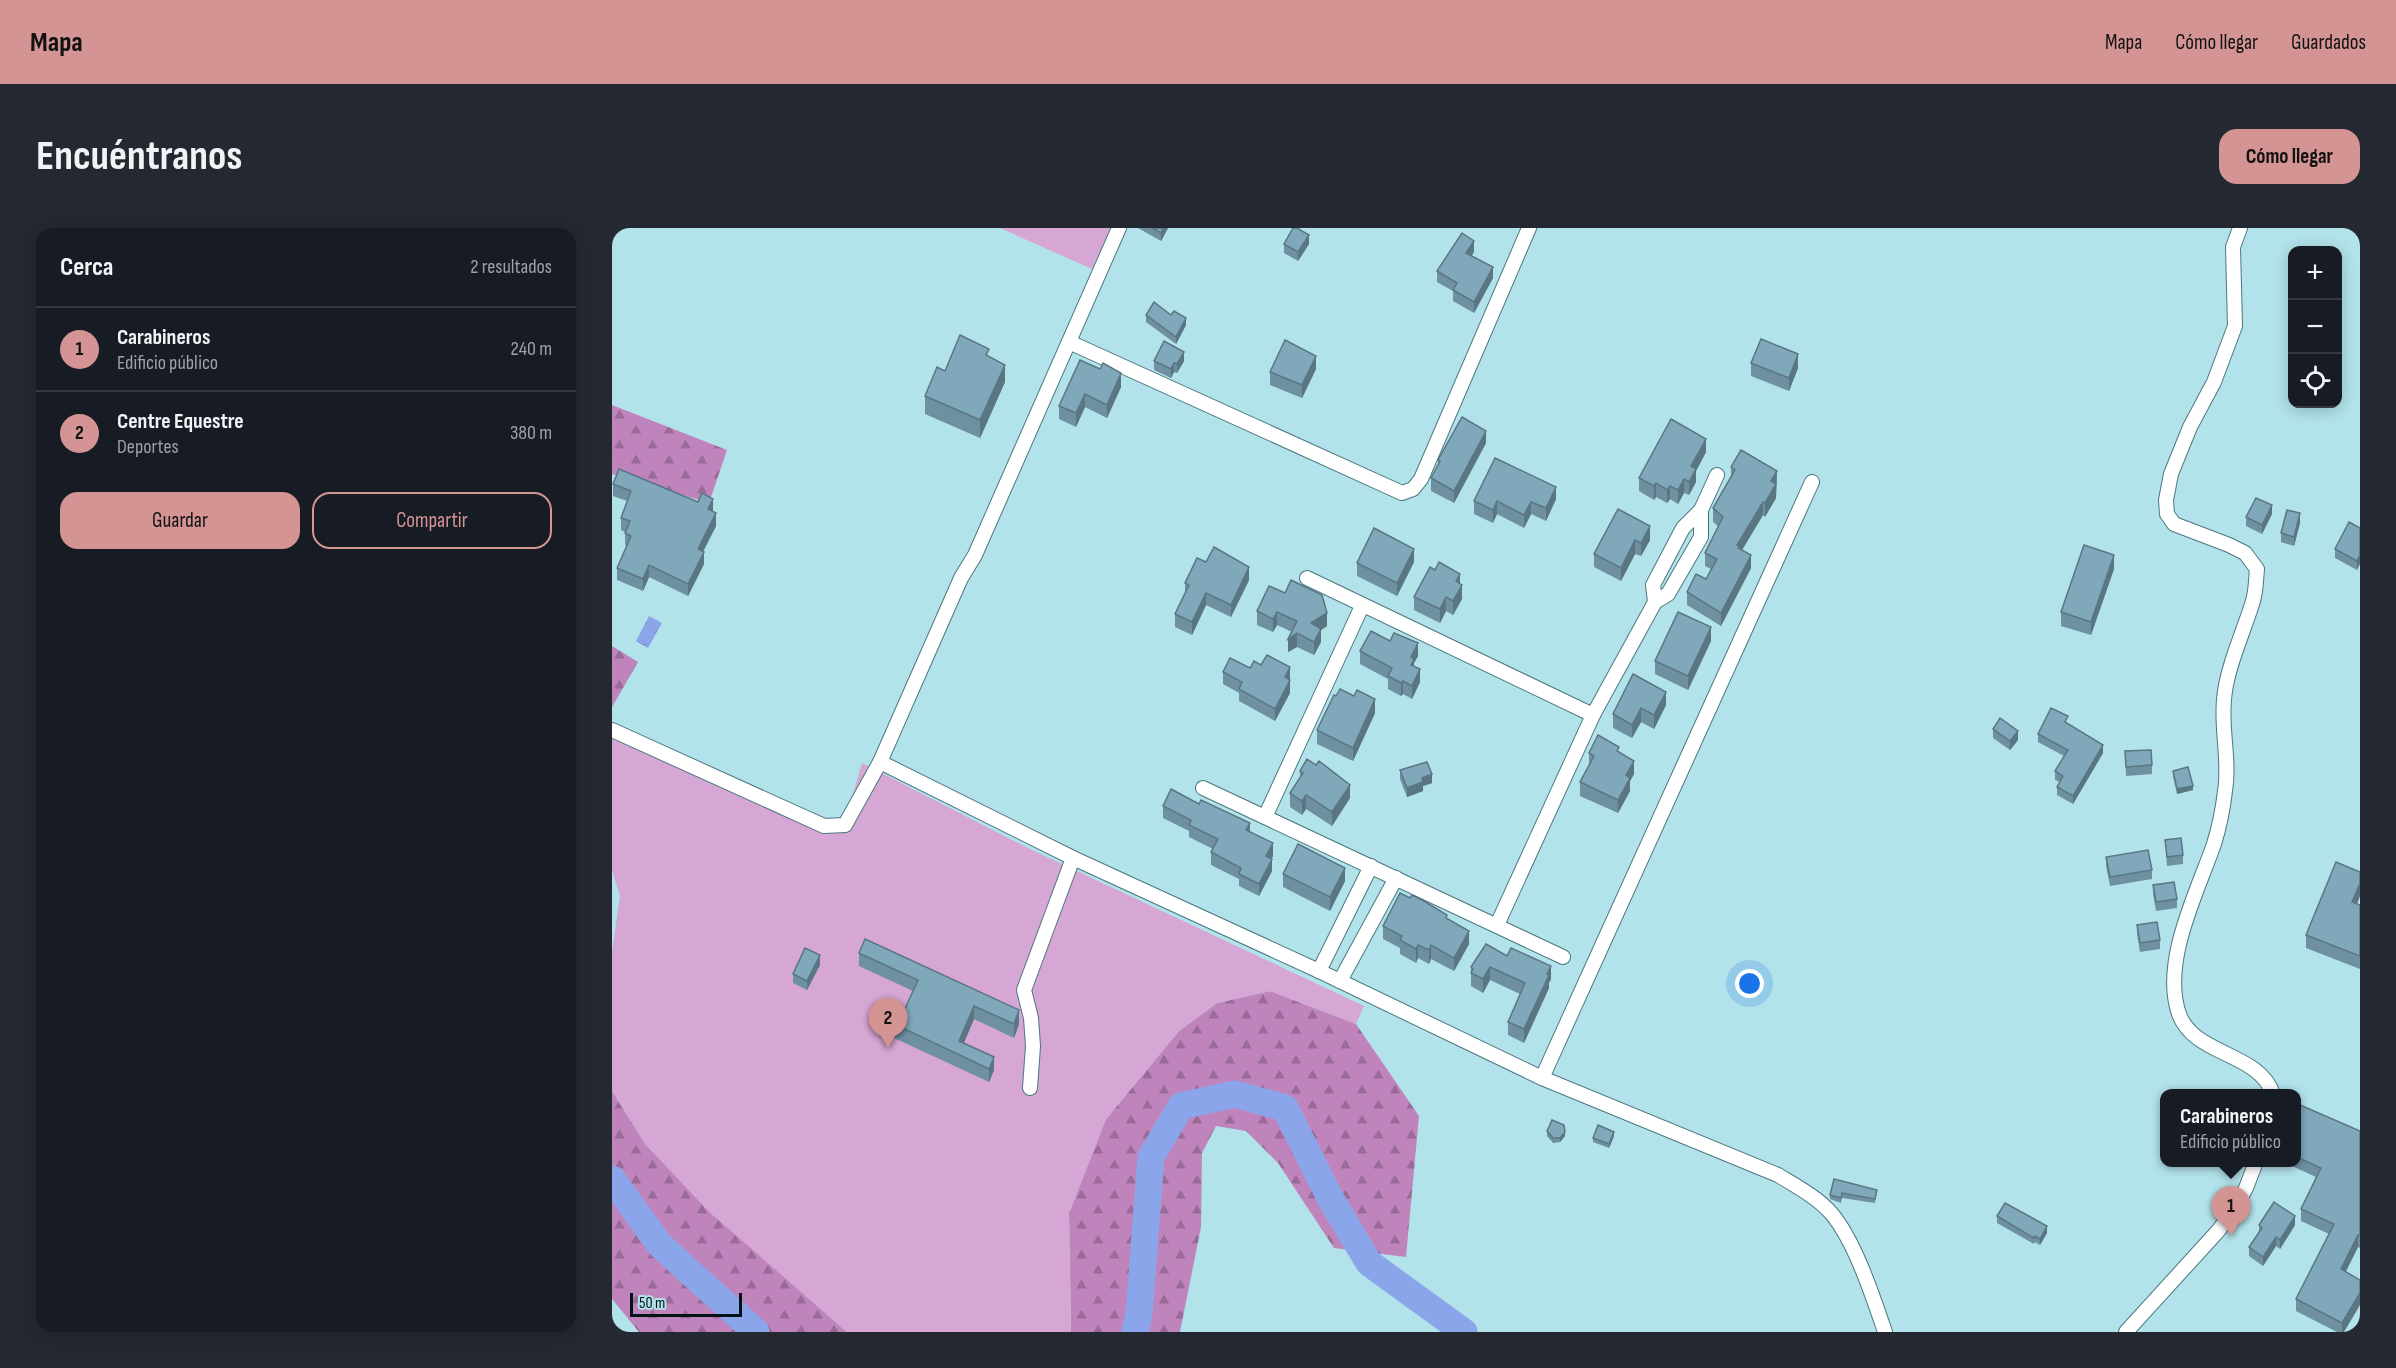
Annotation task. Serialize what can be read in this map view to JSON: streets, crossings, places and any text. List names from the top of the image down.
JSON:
{
  "scale_bar": "50 m",
  "page": {
    "header": "Mapa",
    "nav": ["Mapa", "Cómo llegar", "Guardados"],
    "buttons": [
      "Cómo llegar",
      ["Guardar", "Compartir"]
    ],
    "title": "Encuéntranos",
    "heading": ["Cerca", "2 resultados"],
    "map_buttons": ["+", "−"],
    "list": [
      {
        "mark": "1",
        "name": "Carabineros",
        "note": "Edificio público",
        "value": "240 m"
      },
      {
        "mark": "2",
        "name": "Centre Equestre",
        "note": "Deportes",
        "value": "380 m"
      }
    ],
    "pins": ["2", "1"],
    "popup": ["Carabineros", "Edificio público"],
    "scale": "50 m"
  }
}
